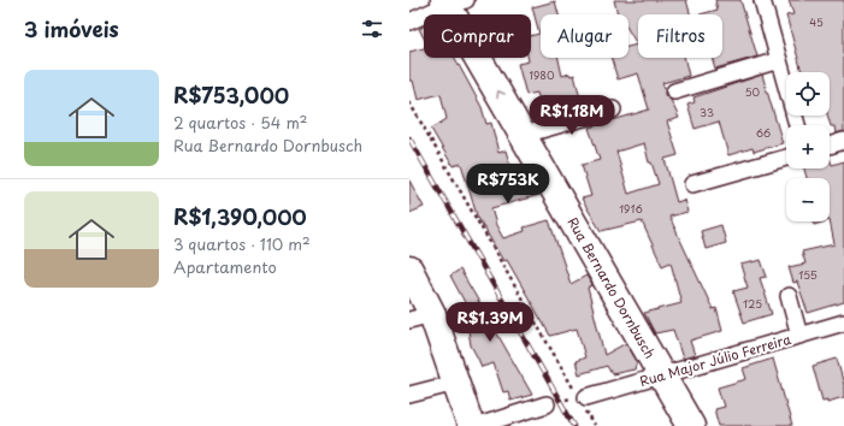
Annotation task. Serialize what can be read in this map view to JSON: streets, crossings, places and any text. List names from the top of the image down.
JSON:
{
  "streets": {
    "highway": ["Rua Bernardo Dornbusch"],
    "street": ["Rua Major Júlio Ferreira"]
  },
  "crossings": [
    ["Rua Bernardo Dornbusch", "Rua Major Júlio Ferreira"]
  ],
  "house_numbers": [
    "45",
    "1980",
    "50",
    "33",
    "66",
    "1916",
    "155",
    "125"
  ],
  "page": {
    "heading": "3 imóveis",
    "chip": ["Comprar", "Alugar", "Filtros"],
    "list": [
      {
        "name": "R$753,000",
        "note": "2 quartos · 54 m² · Rua Bernardo Dornbusch"
      },
      {
        "name": "R$1,390,000",
        "note": "3 quartos · 110 m² · Apartamento"
      }
    ],
    "map_buttons": ["+", "−"],
    "price": ["R$1.18M", "R$753K", "R$1.39M"]
  }
}
